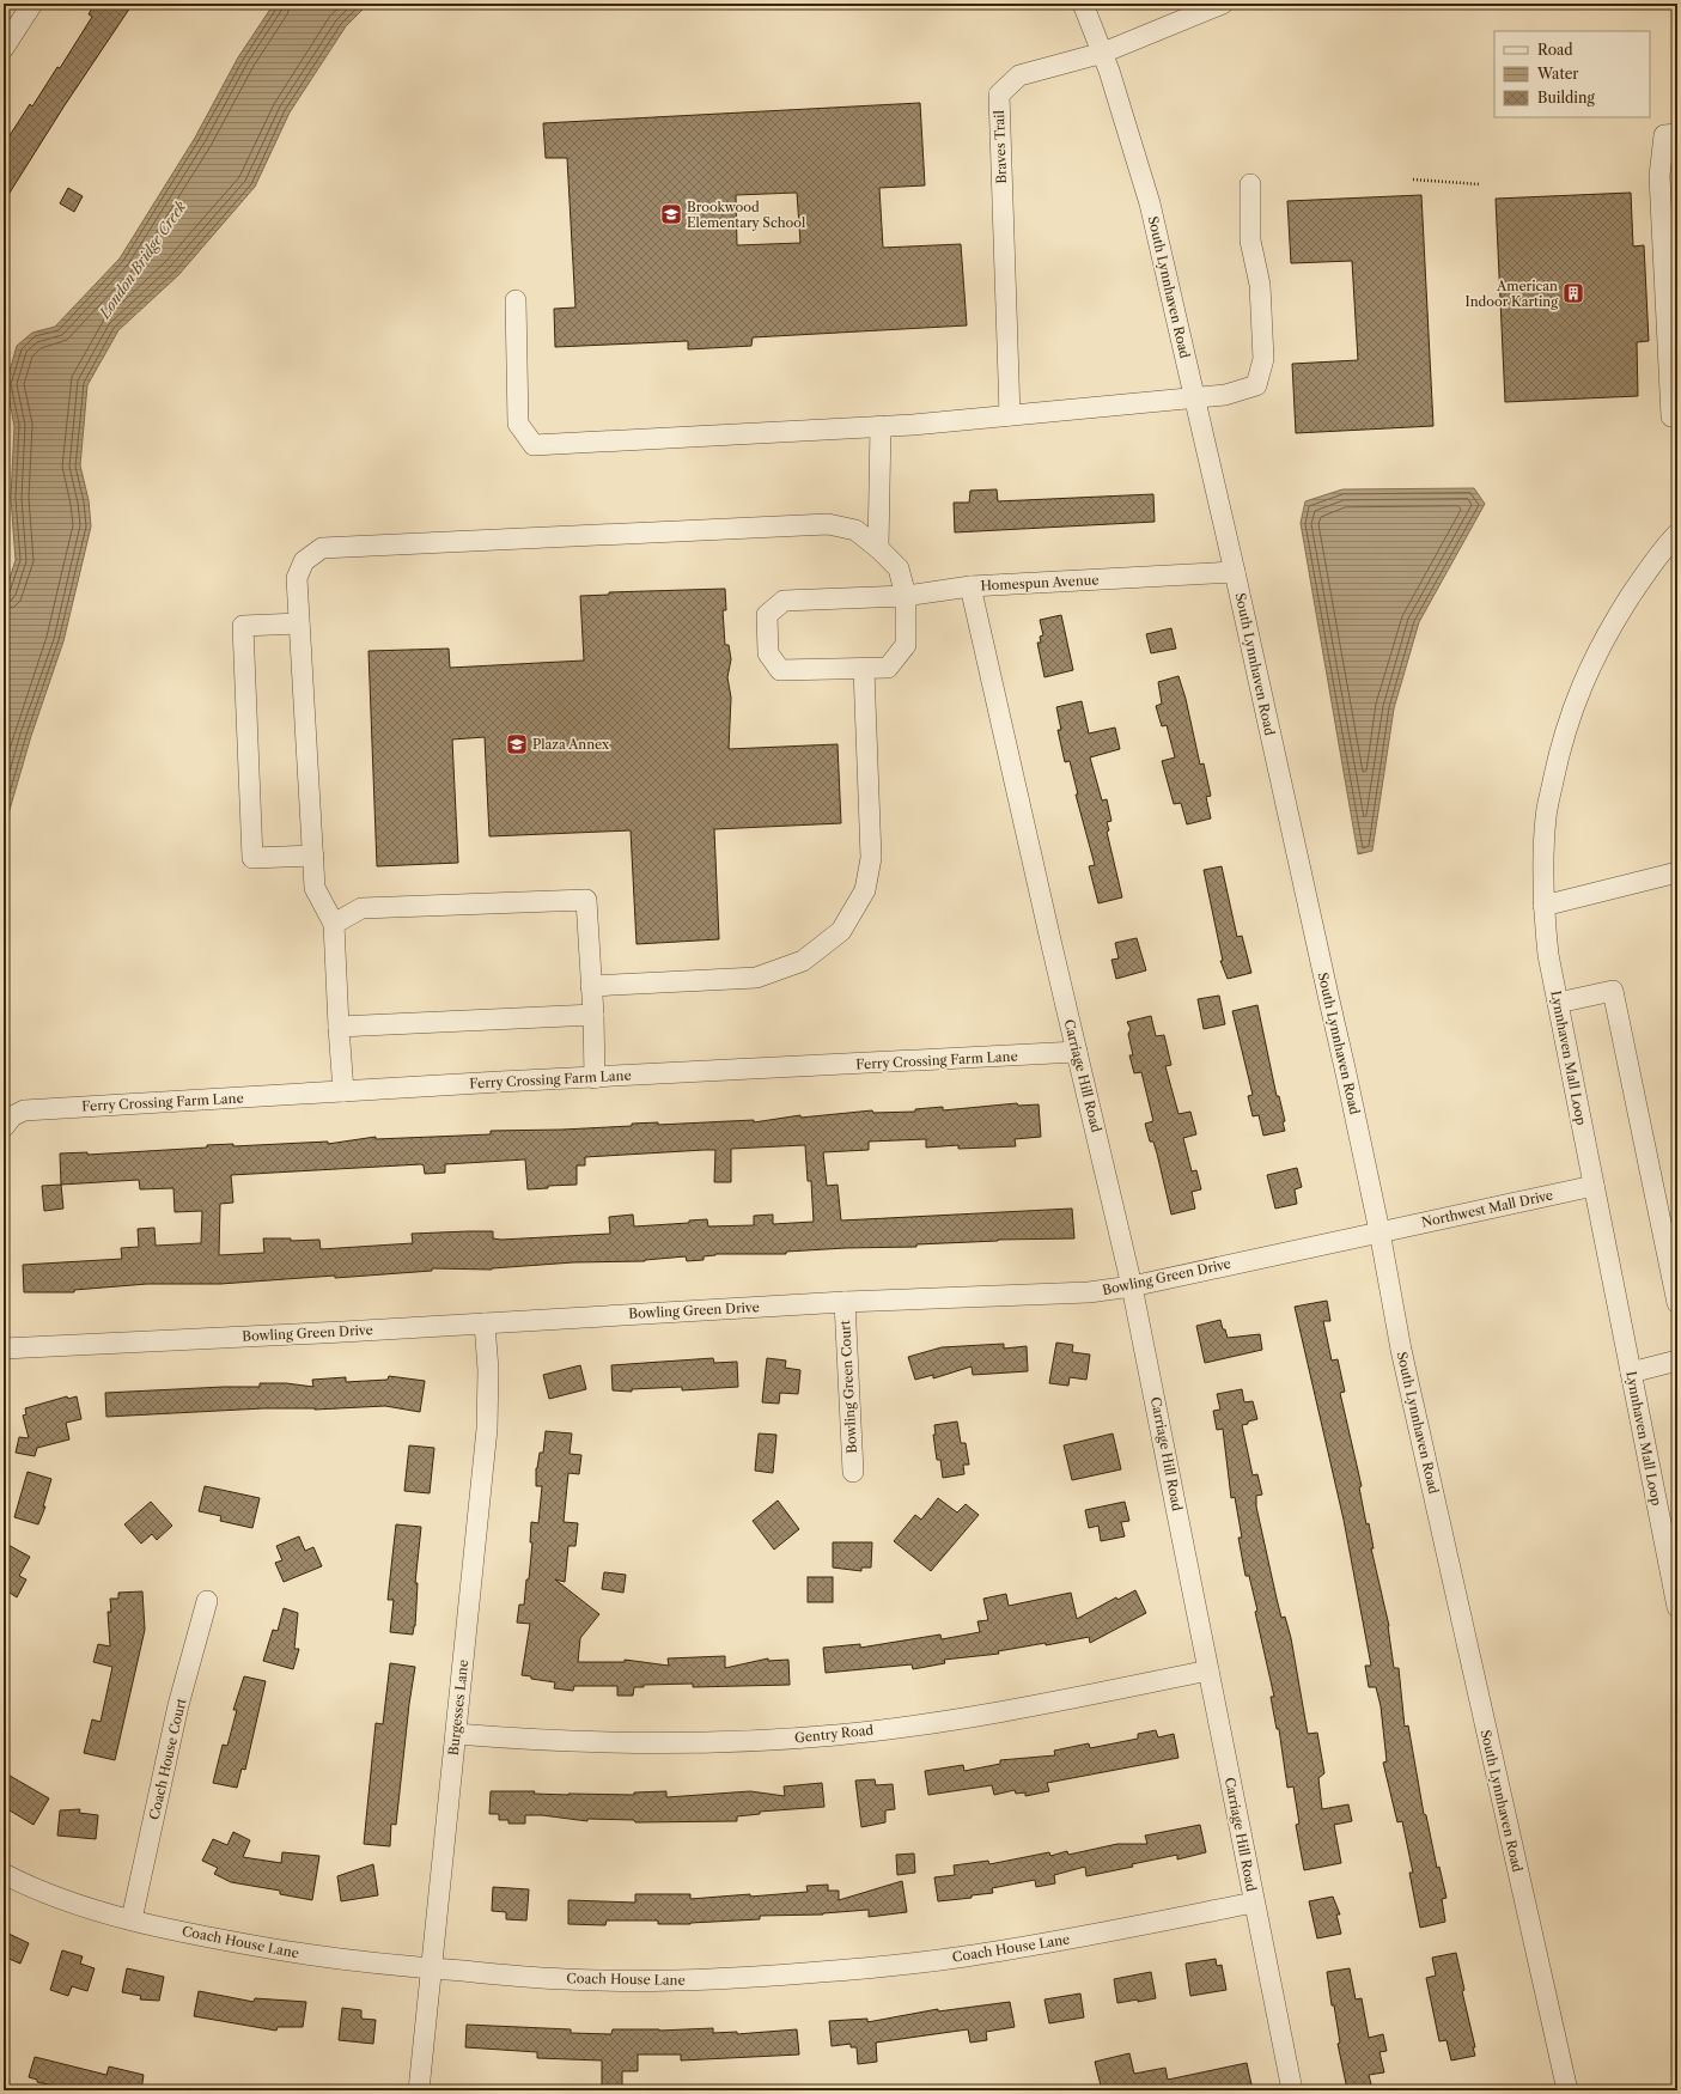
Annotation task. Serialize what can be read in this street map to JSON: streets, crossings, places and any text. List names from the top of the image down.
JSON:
{
  "streets": {
    "street": [
      "Braves Trail",
      "South Lynnhaven Road",
      "Homespun Avenue",
      "Lynnhaven Mall Loop",
      "Ferry Crossing Farm Lane",
      "Carriage Hill Road",
      "Northwest Mall Drive",
      "Bowling Green Drive",
      "Bowling Green Court",
      "Burgesses Lane",
      "Gentry Road",
      "Coach House Court",
      "Coach House Lane"
    ]
  },
  "crossings": [
    ["Braves Trail", "South Lynnhaven Road"],
    ["South Lynnhaven Road", "Homespun Avenue"],
    ["South Lynnhaven Road", "Northwest Mall Drive"],
    ["South Lynnhaven Road", "Bowling Green Drive"],
    ["Homespun Avenue", "Carriage Hill Road"],
    ["Lynnhaven Mall Loop", "Northwest Mall Drive"],
    ["Ferry Crossing Farm Lane", "Carriage Hill Road"],
    ["Carriage Hill Road", "Bowling Green Drive"],
    ["Carriage Hill Road", "Gentry Road"],
    ["Carriage Hill Road", "Coach House Lane"],
    ["Northwest Mall Drive", "Bowling Green Drive"],
    ["Bowling Green Drive", "Bowling Green Court"],
    ["Bowling Green Drive", "Burgesses Lane"],
    ["Burgesses Lane", "Gentry Road"],
    ["Burgesses Lane", "Coach House Lane"],
    ["Coach House Court", "Coach House Lane"]
  ],
  "water": ["London Bridge Creek"],
  "places": {
    "school or university": ["Brookwood Elementary School", "Plaza Annex"],
    "building": ["American Indoor Karting"]
  },
  "legend": ["Road", "Water", "Building"]
}
